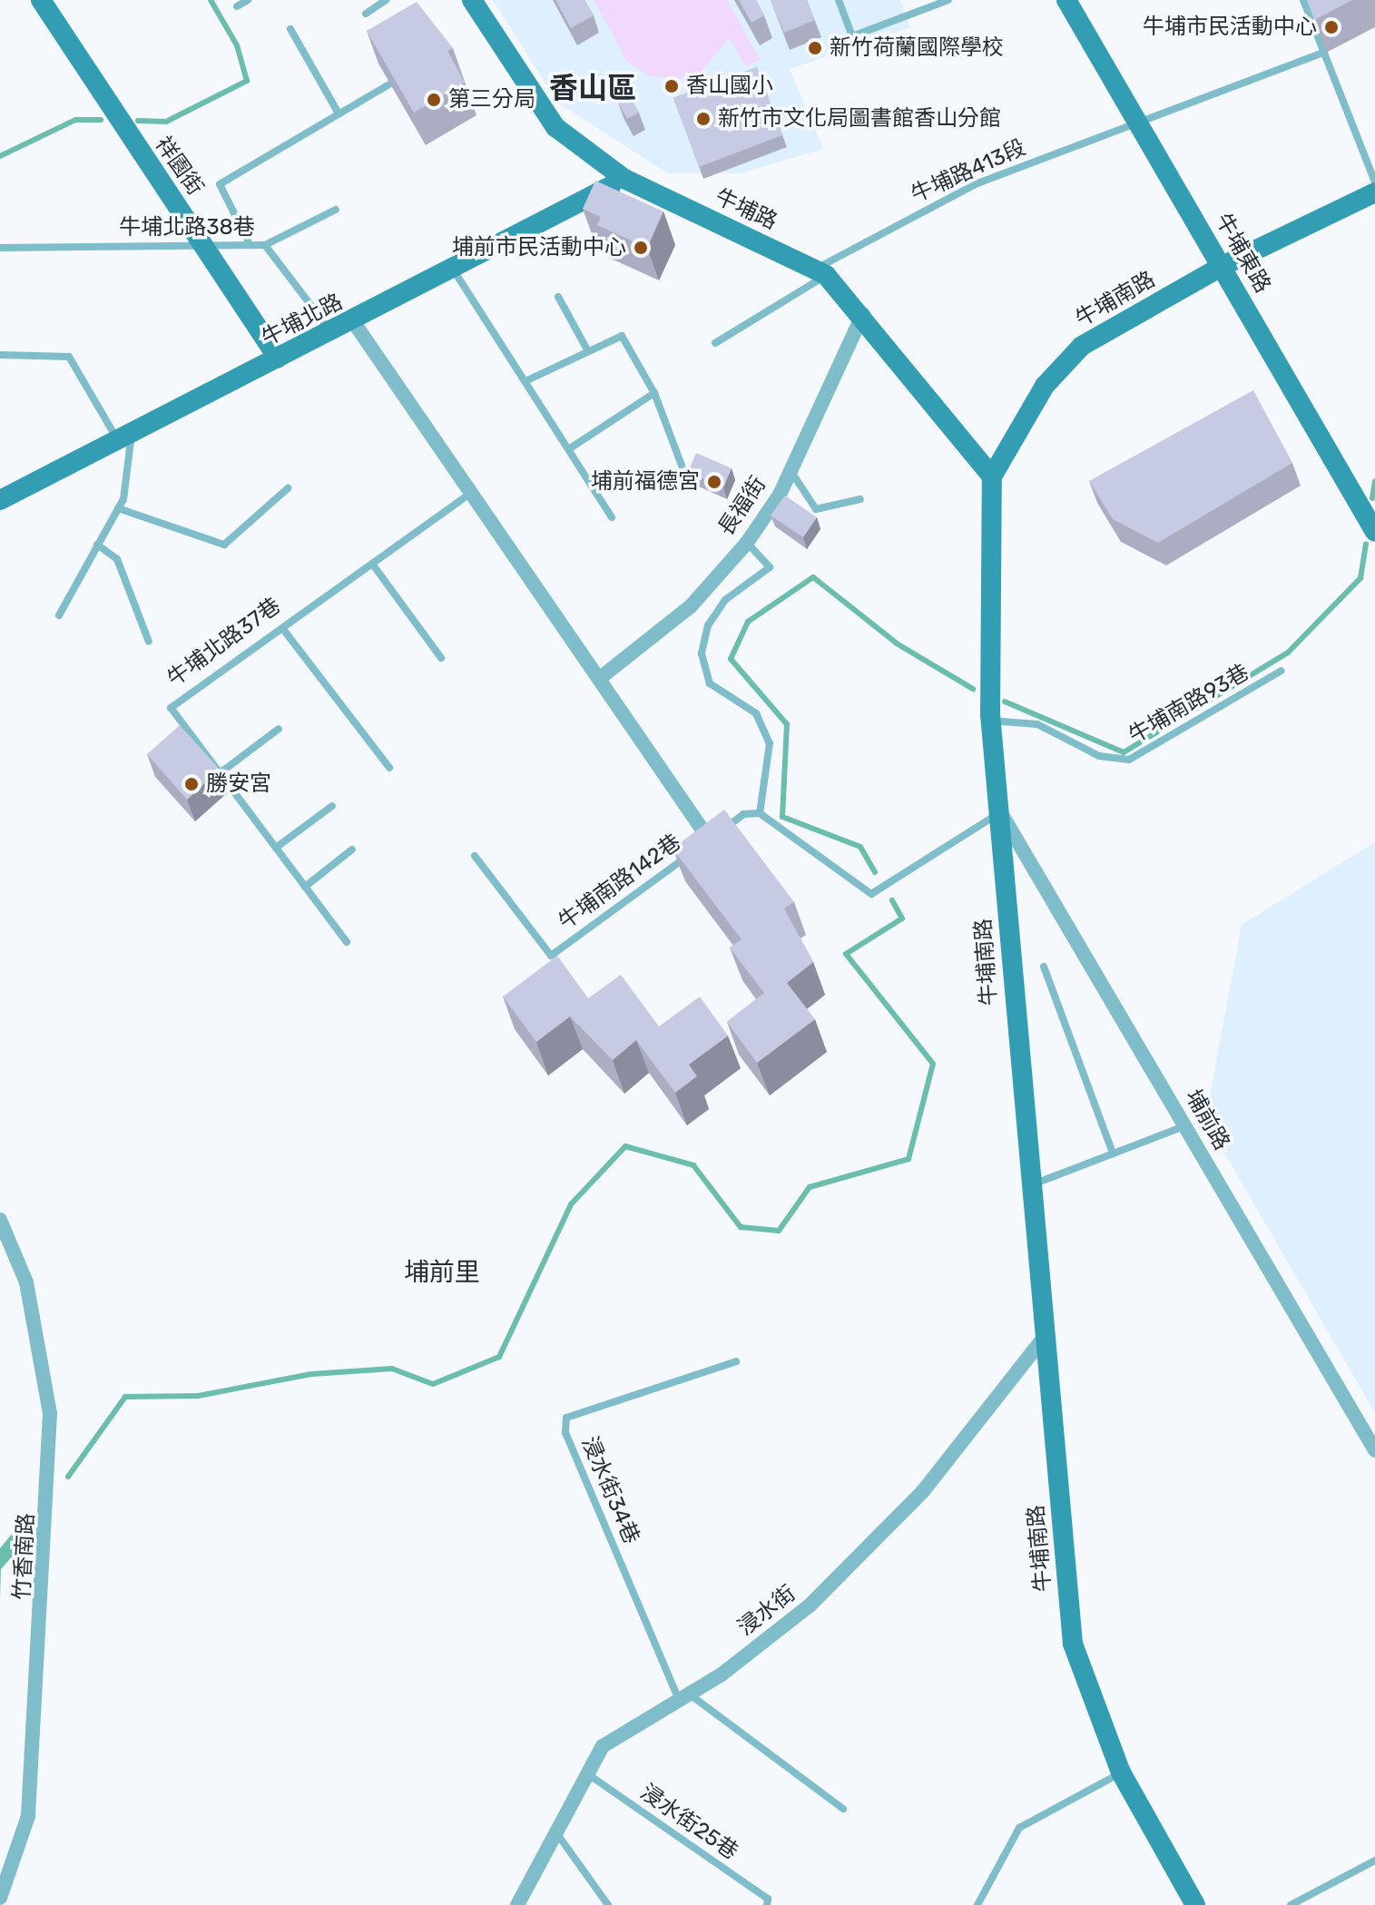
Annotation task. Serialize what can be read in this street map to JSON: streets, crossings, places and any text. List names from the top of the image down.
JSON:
{
  "streets": {
    "street": [
      "祥園街",
      "牛埔路",
      "牛埔東路",
      "牛埔南路",
      "牛埔北路",
      "長福街",
      "埔前路",
      "竹香南路",
      "浸水街"
    ],
    "lane": [
      "牛埔路413段",
      "牛埔北路38巷",
      "牛埔北路37巷",
      "牛埔南路93巷",
      "牛埔南路142巷",
      "浸水街34巷",
      "浸水街25巷"
    ]
  },
  "crossings": [
    ["祥園街", "牛埔北路38巷"],
    ["祥園街", "牛埔北路"],
    ["牛埔路413段", "牛埔路"],
    ["牛埔路413段", "牛埔東路"],
    ["牛埔路", "牛埔南路"],
    ["牛埔路", "牛埔北路"],
    ["牛埔路", "長福街"],
    ["牛埔北路38巷", "牛埔北路"],
    ["牛埔東路", "牛埔南路"],
    ["牛埔南路", "牛埔南路93巷"],
    ["牛埔南路", "埔前路"],
    ["牛埔南路", "浸水街"],
    ["浸水街34巷", "浸水街"],
    ["浸水街", "浸水街25巷"]
  ],
  "districts": ["香山區", "埔前里"],
  "places": [
    "牛埔市民活動中心",
    "新竹荷蘭國際學校",
    "香山國小",
    "第三分局",
    "新竹市文化局圖書館香山分館",
    "埔前市民活動中心",
    "埔前福德宮",
    "勝安宮"
  ]
}
